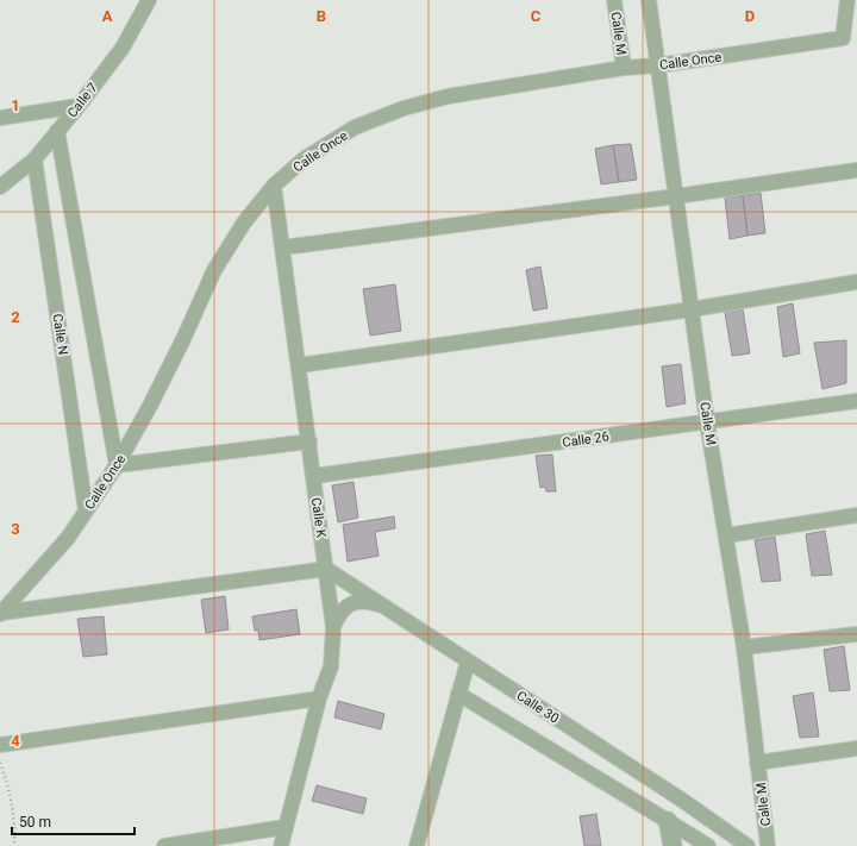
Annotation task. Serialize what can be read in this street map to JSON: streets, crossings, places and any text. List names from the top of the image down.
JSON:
{
  "streets": {
    "street": [
      "Calle M",
      "Calle Once",
      "Calle 7",
      "Calle N",
      "Calle 26",
      "Calle K",
      "Calle 30"
    ]
  },
  "crossings": [
    ["Calle M", "Calle Once"],
    ["Calle M", "Calle 26"],
    ["Calle Once", "Calle N"],
    ["Calle Once", "Calle K"],
    ["Calle 7", "Calle N"],
    ["Calle 26", "Calle K"],
    ["Calle K", "Calle 30"]
  ],
  "scale_bar": "50 m",
  "grid": {
    "columns": [
      "A",
      "B",
      "C",
      "D"
    ],
    "rows": [
      "1",
      "2",
      "3",
      "4"
    ]
  }
}
